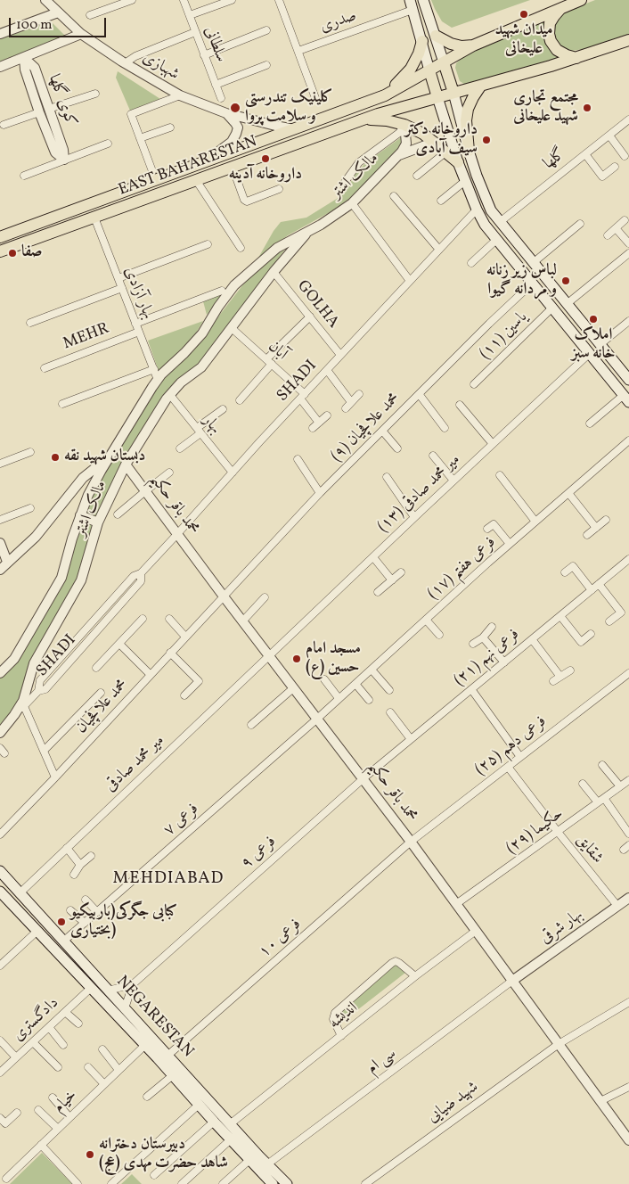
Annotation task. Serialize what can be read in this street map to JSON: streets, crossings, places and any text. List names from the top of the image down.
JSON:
{
  "streets": {
    "main road": ["EAST BAHARESTAN", "NEGARESTAN"],
    "street": [
      "صدری",
      "سلطانی",
      "شهبازی",
      "کوی گلها",
      "گلها",
      "مالک اشتر",
      "بهار آزادی",
      "GOLHA",
      "یاسین (۱۱)",
      "MEHR",
      "آبان",
      "SHADI",
      "بهار",
      "محمد علافچیان (۹)",
      "میر محمد صادقی (۱۳)",
      "محمد باقر حکیم",
      "فرعی هفتم (۱۷)",
      "فرعی نهم (۲۱)",
      "محمد علافچیان",
      "فرعی دهم (۲۵)",
      "میر محمد صادقی",
      "فرعی ۷",
      "حکیما (۲۹)",
      "شقایق",
      "فرعی ۹",
      "بهار شرقی",
      "فرعی ۱۰",
      "اندیشه",
      "دادگستری",
      "سی ام",
      "خیام",
      "شهید ضیایی"
    ]
  },
  "crossings": [
    ["شهبازی", "EAST BAHARESTAN"],
    ["EAST BAHARESTAN", "بهار آزادی"],
    ["مالک اشتر", "بهار آزادی"],
    ["مالک اشتر", "GOLHA"],
    ["مالک اشتر", "آبان"],
    ["مالک اشتر", "SHADI"],
    ["مالک اشتر", "بهار"],
    ["مالک اشتر", "محمد باقر حکیم"],
    ["بهار آزادی", "MEHR"],
    ["GOLHA", "SHADI"],
    ["آبان", "SHADI"],
    ["SHADI", "بهار"],
    ["SHADI", "محمد باقر حکیم"],
    ["محمد علافچیان (۹)", "محمد باقر حکیم"],
    ["محمد علافچیان (۹)", "محمد علافچیان"],
    ["میر محمد صادقی (۱۳)", "محمد باقر حکیم"],
    ["میر محمد صادقی (۱۳)", "میر محمد صادقی"],
    ["محمد باقر حکیم", "فرعی هفتم (۱۷)"],
    ["محمد باقر حکیم", "فرعی نهم (۲۱)"],
    ["محمد باقر حکیم", "محمد علافچیان"],
    ["محمد باقر حکیم", "فرعی دهم (۲۵)"],
    ["محمد باقر حکیم", "میر محمد صادقی"],
    ["محمد باقر حکیم", "فرعی ۷"],
    ["محمد باقر حکیم", "حکیما (۲۹)"],
    ["محمد باقر حکیم", "فرعی ۹"],
    ["محمد باقر حکیم", "بهار شرقی"],
    ["محمد باقر حکیم", "فرعی ۱۰"],
    ["محمد باقر حکیم", "اندیشه"],
    ["محمد باقر حکیم", "سی ام"],
    ["محمد باقر حکیم", "شهید ضیایی"],
    ["فرعی هفتم (۱۷)", "فرعی ۷"],
    ["فرعی نهم (۲۱)", "فرعی ۹"],
    ["فرعی دهم (۲۵)", "شقایق"],
    ["فرعی دهم (۲۵)", "فرعی ۱۰"],
    ["میر محمد صادقی", "NEGARESTAN"],
    ["فرعی ۷", "NEGARESTAN"],
    ["حکیما (۲۹)", "شقایق"],
    ["شقایق", "بهار شرقی"],
    ["بهار شرقی", "سی ام"],
    ["فرعی ۱۰", "NEGARESTAN"],
    ["اندیشه", "NEGARESTAN"],
    ["NEGARESTAN", "دادگستری"],
    ["NEGARESTAN", "سی ام"],
    ["NEGARESTAN", "خیام"]
  ],
  "districts": ["MEHDIABAD"],
  "places": [
    "میدان شهید علیخانی",
    "کلینیک تندرستی و سلامت پروا",
    "مجتمع تجاری شهید علیخانی",
    "داروخانه دکتر سیف آبادی",
    "داروخانه آدینه",
    "صفا",
    "لباس زیر زنانه و مردانه گیوا",
    "املاک خانه سبز",
    "دبستان شهید نقه",
    "مسجد امام حسین (ع)",
    "کبابی جگرکی(باربیکیو بختیاری)",
    "دبیرستان دخترانه شاهد حضرت مهدی (عج)"
  ],
  "scale_bar": "100 m"
}
